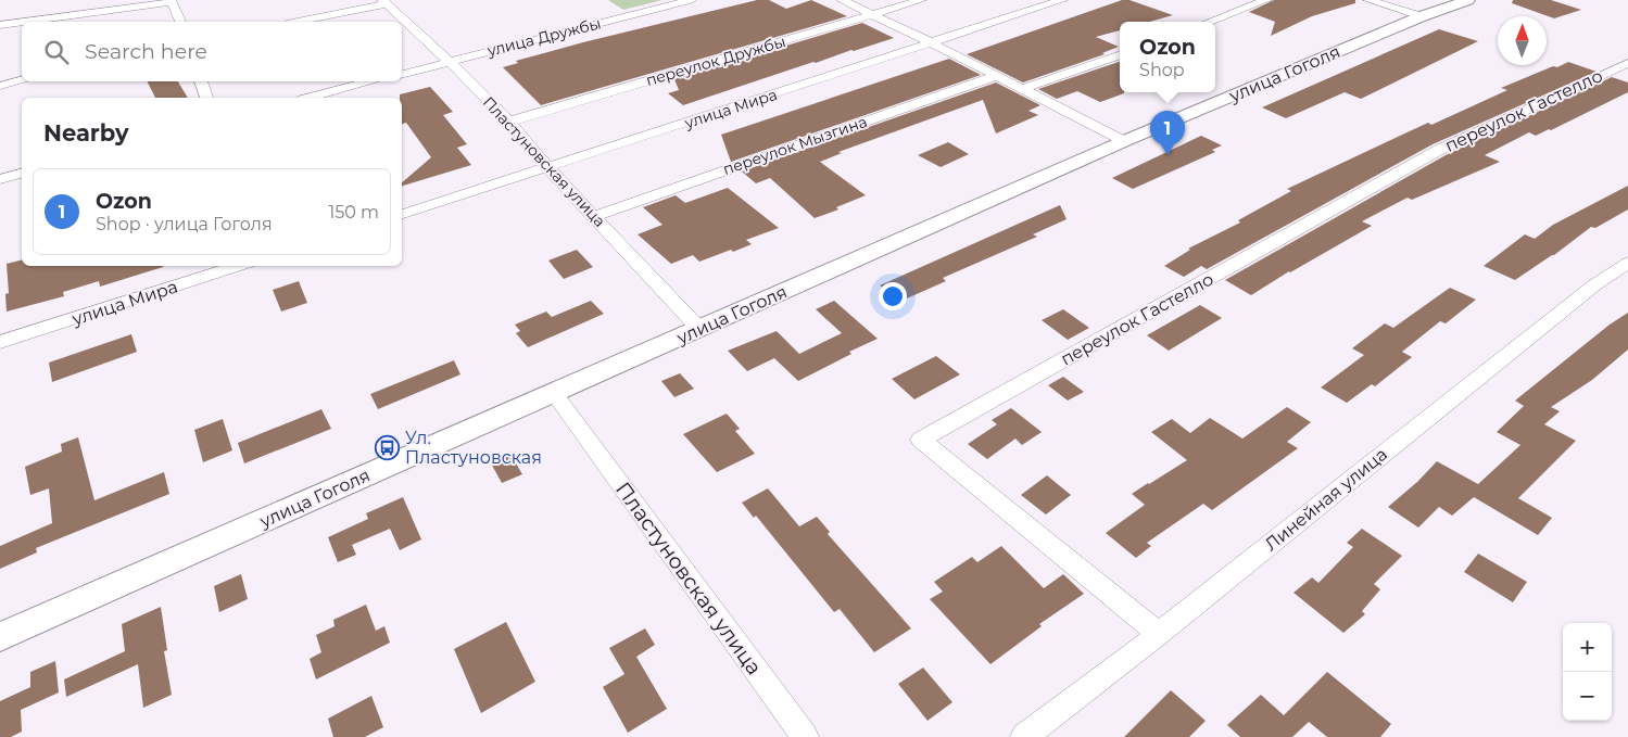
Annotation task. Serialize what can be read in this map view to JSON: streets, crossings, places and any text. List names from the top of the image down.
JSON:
{
  "streets": {
    "street": [
      "улица Дружбы",
      "переулок Дружбы",
      "улица Гоголя",
      "улица Мира",
      "переулок Гастелло",
      "переулок Мызгина",
      "Пластуновская улица",
      "Линейная улица"
    ]
  },
  "crossings": [
    ["улица Дружбы", "Пластуновская улица"],
    ["переулок Дружбы", "Пластуновская улица"],
    ["улица Гоголя", "Пластуновская улица"],
    ["улица Мира", "Пластуновская улица"],
    ["переулок Гастелло", "Линейная улица"],
    ["переулок Мызгина", "Пластуновская улица"]
  ],
  "places": {
    "bus stop": ["Ул. Пластуновская"]
  },
  "north": "top",
  "page": {
    "popup": ["Ozon", "Shop"],
    "search": "Search here",
    "heading": "Nearby",
    "pins": "1",
    "list": [
      {
        "mark": "1",
        "name": "Ozon",
        "note": "Shop · улица Гоголя",
        "value": "150 m"
      }
    ],
    "map_buttons": ["+", "−"]
  }
}
